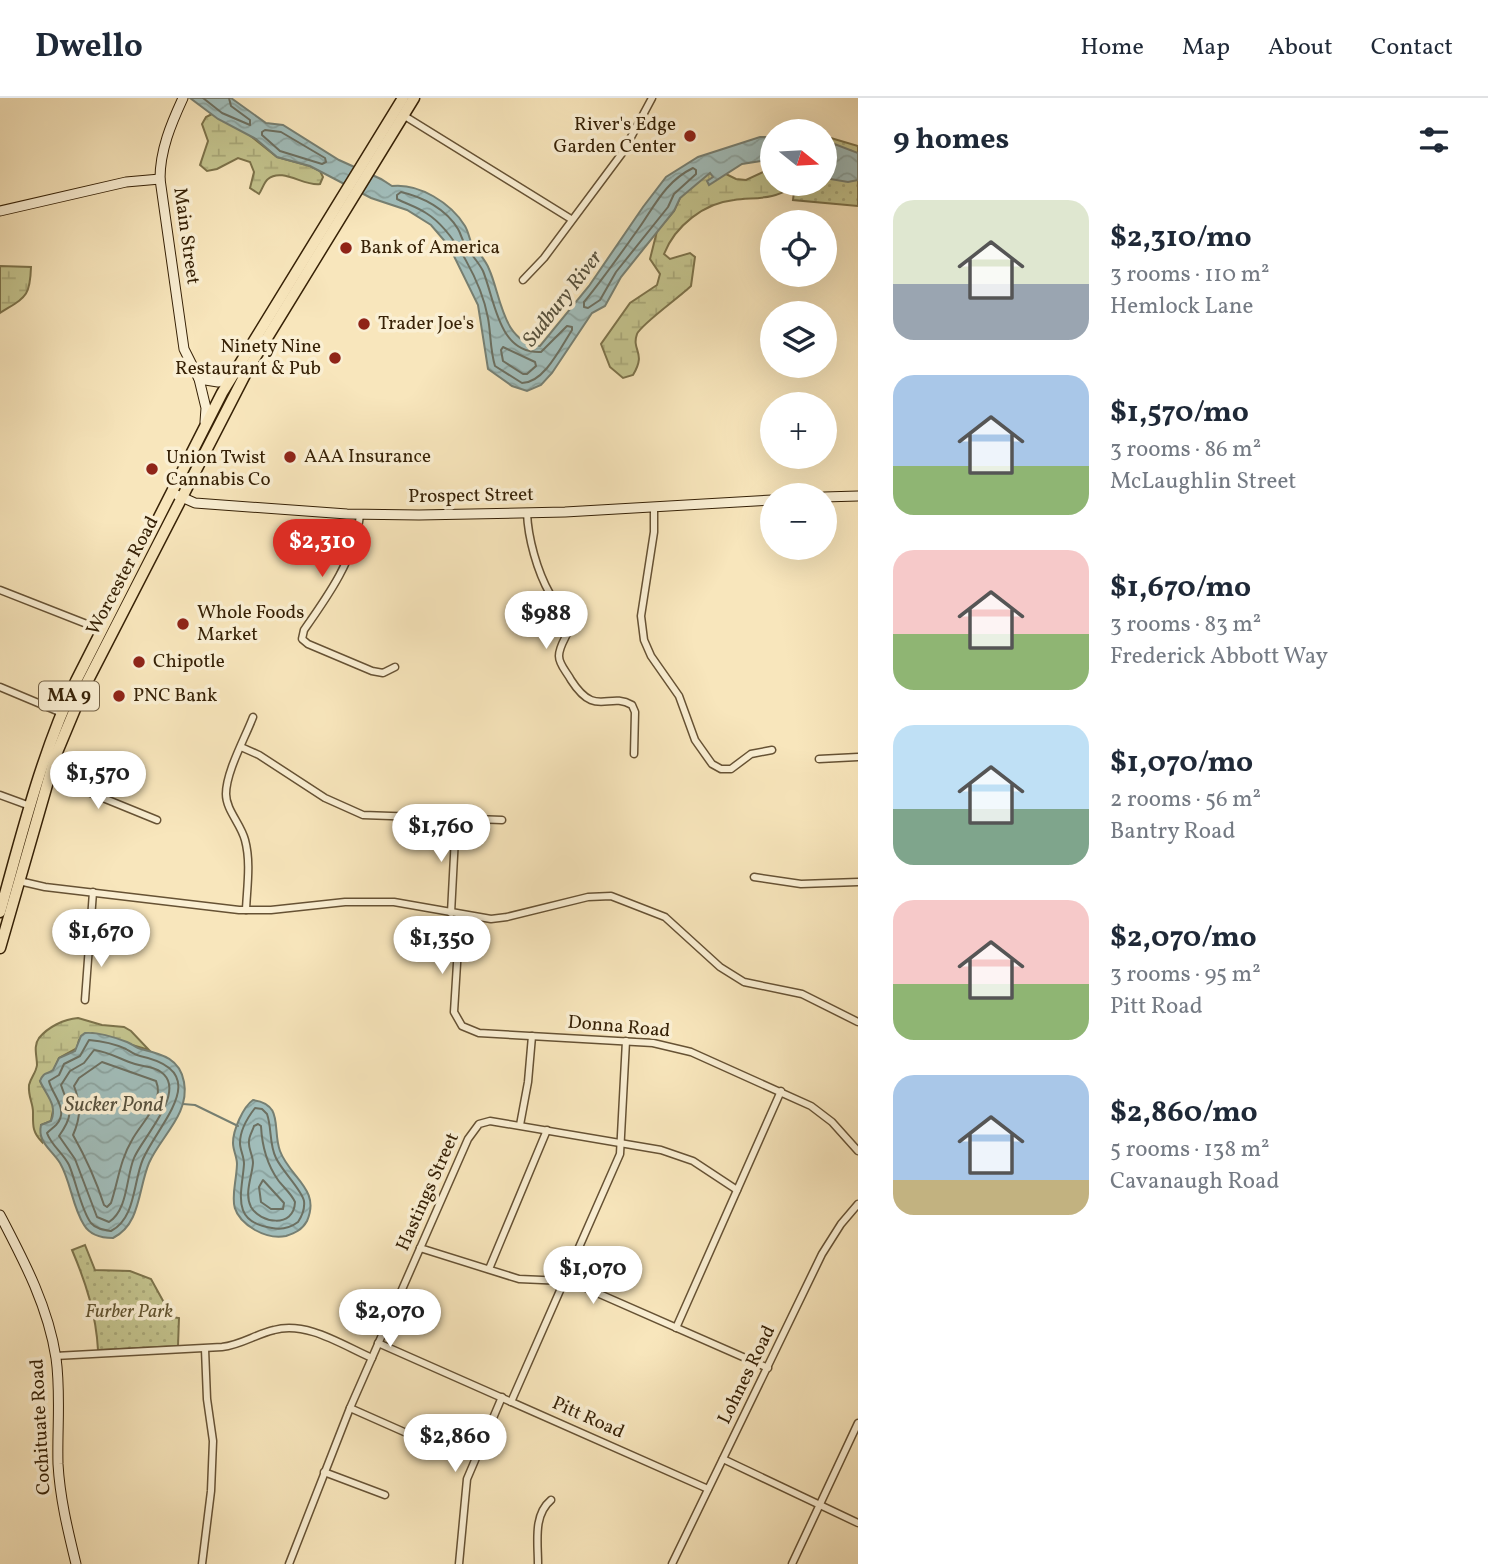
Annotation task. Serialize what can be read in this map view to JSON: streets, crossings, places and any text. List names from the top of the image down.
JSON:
{
  "streets": {
    "highway": ["Worcester Road", "MA 9"],
    "street": [
      "Main Street",
      "Prospect Street",
      "Donna Road",
      "Hastings Street",
      "Lohnes Road",
      "Pitt Road",
      "Cochituate Road"
    ]
  },
  "crossings": [
    ["Main Street", "Worcester Road"],
    ["Prospect Street", "Worcester Road"],
    ["Hastings Street", "Pitt Road"],
    ["Lohnes Road", "Pitt Road"]
  ],
  "water": ["Sudbury River", "Sucker Pond"],
  "parks": ["Furber Park"],
  "places": [
    "River's Edge Garden Center",
    "Bank of America",
    "Trader Joe's",
    "Ninety Nine Restaurant & Pub",
    "AAA Insurance",
    "Union Twist Cannabis Co",
    "Whole Foods Market",
    "Chipotle",
    "PNC Bank"
  ],
  "north": "right",
  "page": {
    "header": "Dwello",
    "nav": [
      "Home",
      "Map",
      "About",
      "Contact"
    ],
    "heading": "9 homes",
    "map_buttons": ["+", "−"],
    "list": [
      {
        "name": "$2,310/mo",
        "note": "3 rooms · 110 m² · Hemlock Lane"
      },
      {
        "name": "$1,570/mo",
        "note": "3 rooms · 86 m² · McLaughlin Street"
      },
      {
        "name": "$1,670/mo",
        "note": "3 rooms · 83 m² · Frederick Abbott Way"
      },
      {
        "name": "$1,070/mo",
        "note": "2 rooms · 56 m² · Bantry Road"
      },
      {
        "name": "$2,070/mo",
        "note": "3 rooms · 95 m² · Pitt Road"
      },
      {
        "name": "$2,860/mo",
        "note": "5 rooms · 138 m² · Cavanaugh Road"
      }
    ],
    "price": [
      "$2,310",
      "$988",
      "$1,570",
      "$1,760",
      "$1,670",
      "$1,350",
      "$1,070",
      "$2,070",
      "$2,860"
    ]
  }
}
